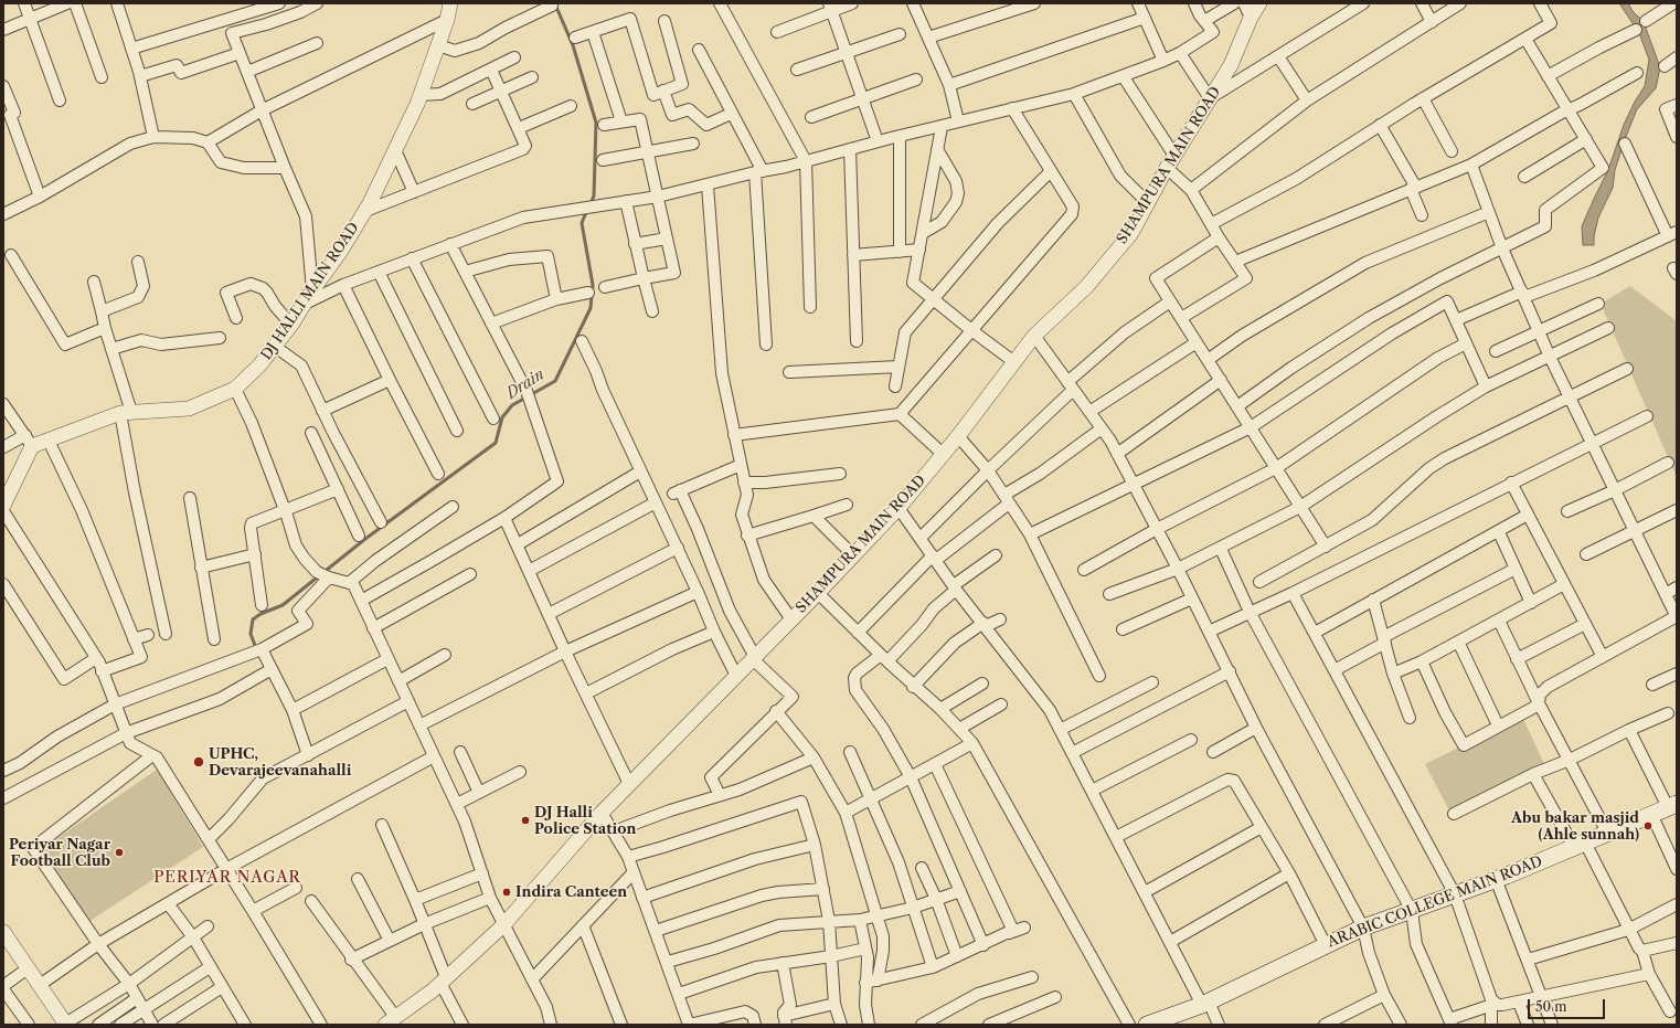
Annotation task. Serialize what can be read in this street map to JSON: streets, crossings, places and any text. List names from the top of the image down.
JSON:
{
  "streets": {
    "main road": ["ARABIC COLLEGE MAIN ROAD"],
    "street": ["SHAMPURA MAIN ROAD", "DJ HALLI MAIN ROAD"]
  },
  "districts": ["PERIYAR NAGAR"],
  "water": ["Drain"],
  "places": [
    "UPHC, Devarajeevanahalli",
    "DJ Halli Police Station",
    "Abu bakar masjid (Ahle sunnah)",
    "Periyar Nagar Football Club",
    "Indira Canteen"
  ],
  "scale_bar": "50 m"
}
